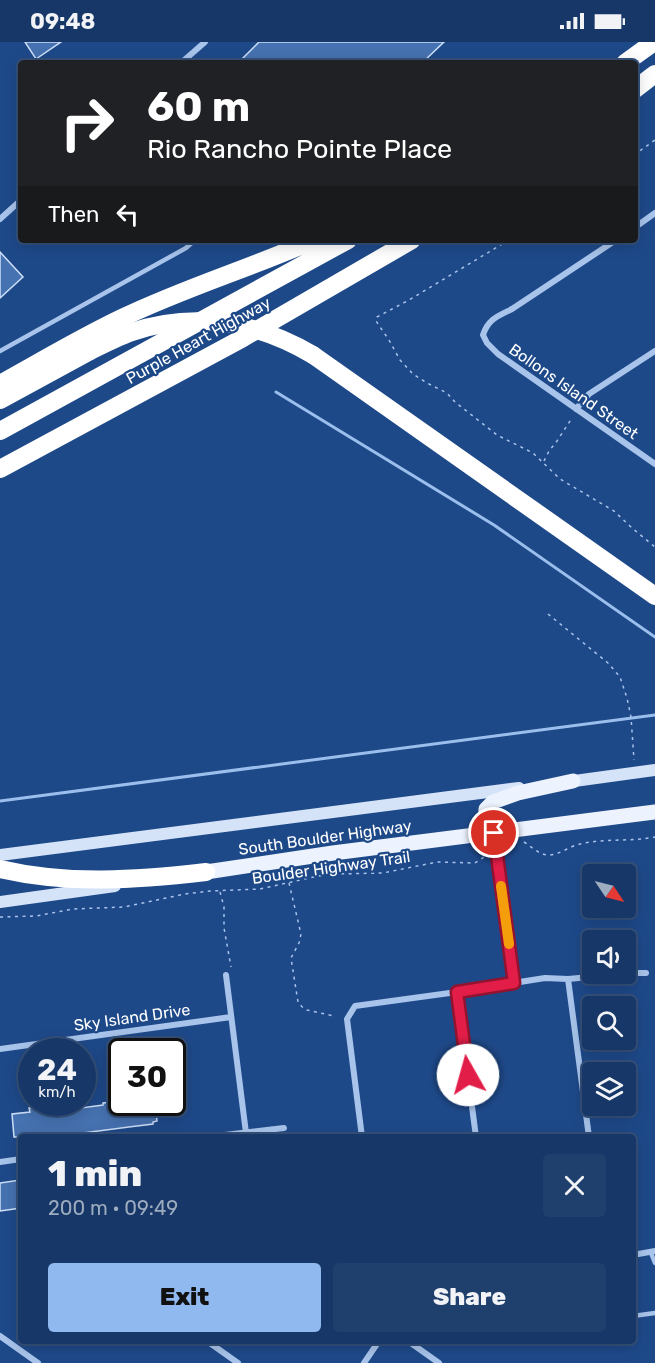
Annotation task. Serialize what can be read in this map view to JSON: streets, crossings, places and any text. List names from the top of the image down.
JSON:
{
  "streets": {
    "highway": ["Purple Heart Highway"],
    "main road": ["South Boulder Highway"],
    "street": ["Bollons Island Street", "Sky Island Drive"],
    "path": ["Boulder Highway Trail"]
  },
  "north": "bottom right",
  "page": {
    "status": "09:48",
    "turn": ["60 m", "Rio Rancho Pointe Place"],
    "then": "Then",
    "speed": "24 km/h",
    "limit": "30",
    "heading": ["1 min", "200 m · 09:49"],
    "buttons": ["Exit", "Share"]
  }
}
